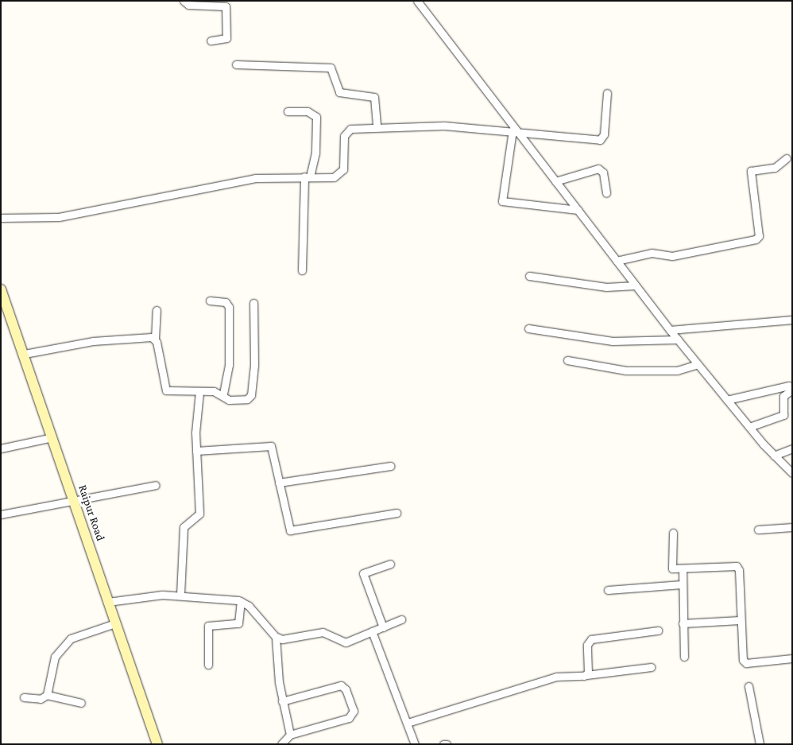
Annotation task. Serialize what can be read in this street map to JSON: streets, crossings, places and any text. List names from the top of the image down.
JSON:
{
  "streets": {
    "main road": ["Raipur Road"]
  }
}
